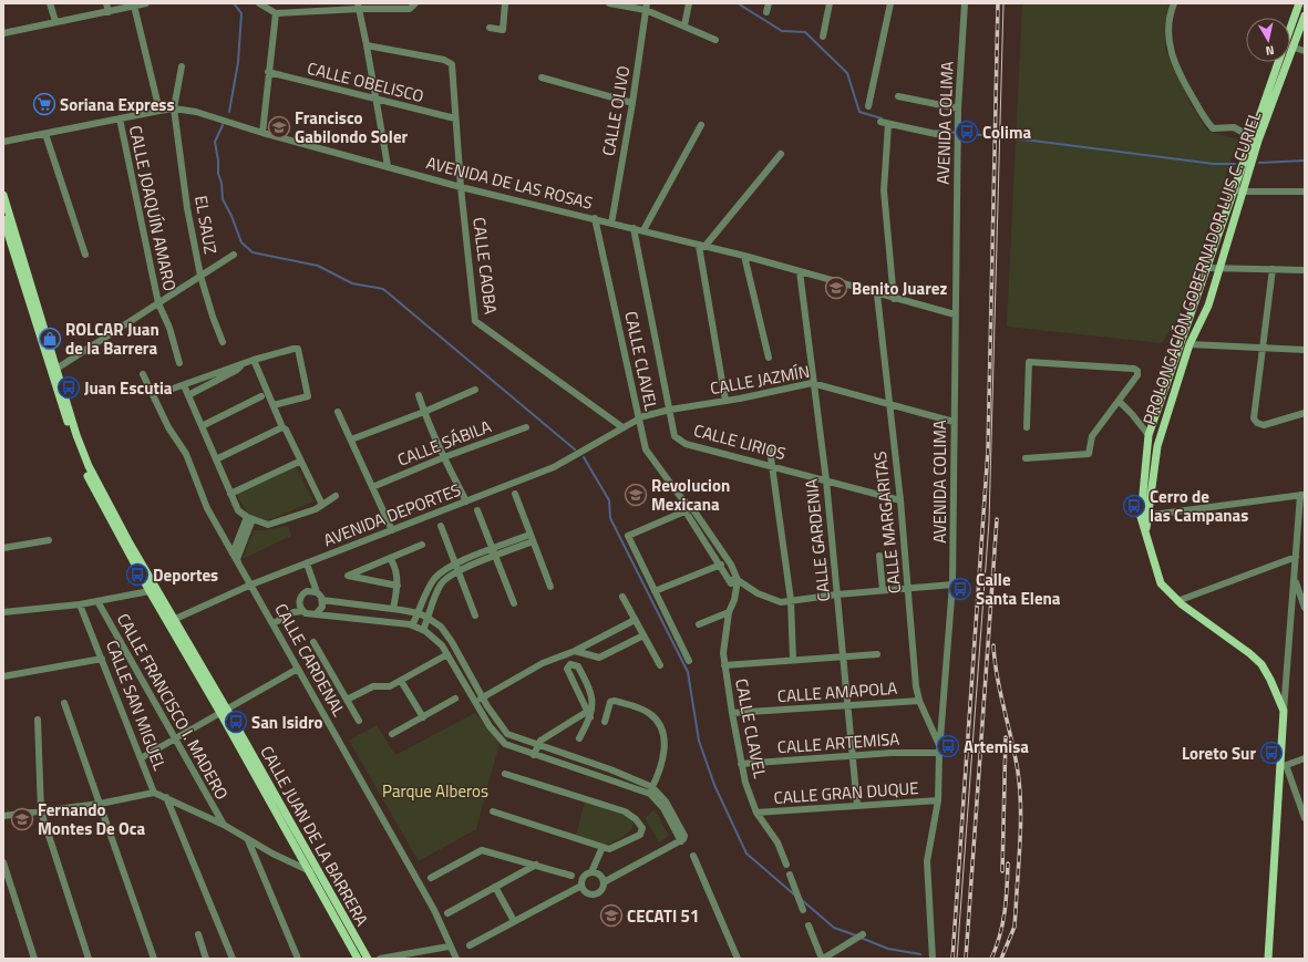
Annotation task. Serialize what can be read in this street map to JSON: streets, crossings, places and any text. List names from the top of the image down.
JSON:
{
  "streets": {
    "main road": ["PROLONGACIÓN GOBERNADOR LUIS C. CURIEL", "CALLE JUAN DE LA BARRERA"],
    "street": [
      "CALLE OBELISCO",
      "CALLE OLIVO",
      "AVENIDA COLIMA",
      "AVENIDA DE LAS ROSAS",
      "CALLE JOAQUÍN AMARO",
      "EL SAUZ",
      "CALLE CAOBA",
      "CALLE CLAVEL",
      "CALLE JAZMÍN",
      "CALLE LIRIOS",
      "CALLE SÁBILA",
      "AVENIDA DEPORTES",
      "CALLE MARGARITAS",
      "CALLE GARDENIA",
      "CALLE CARDENAL",
      "CALLE AMAPOLA",
      "CALLE SAN MIGUEL",
      "CALLE FRANCISCO I. MADERO",
      "CALLE ARTEMISA",
      "CALLE GRAN DUQUE"
    ]
  },
  "crossings": [
    ["CALLE OBELISCO", "CALLE CAOBA"],
    ["CALLE OLIVO", "AVENIDA DE LAS ROSAS"],
    ["AVENIDA COLIMA", "AVENIDA DE LAS ROSAS"],
    ["AVENIDA COLIMA", "CALLE JAZMÍN"],
    ["AVENIDA COLIMA", "CALLE MARGARITAS"],
    ["AVENIDA COLIMA", "CALLE ARTEMISA"],
    ["AVENIDA COLIMA", "CALLE GRAN DUQUE"],
    ["AVENIDA DE LAS ROSAS", "CALLE JOAQUÍN AMARO"],
    ["AVENIDA DE LAS ROSAS", "EL SAUZ"],
    ["AVENIDA DE LAS ROSAS", "CALLE CAOBA"],
    ["AVENIDA DE LAS ROSAS", "CALLE CLAVEL"],
    ["AVENIDA DE LAS ROSAS", "CALLE LIRIOS"],
    ["AVENIDA DE LAS ROSAS", "CALLE MARGARITAS"],
    ["AVENIDA DE LAS ROSAS", "CALLE GARDENIA"],
    ["CALLE CAOBA", "CALLE JAZMÍN"],
    ["CALLE CAOBA", "AVENIDA DEPORTES"],
    ["CALLE CLAVEL", "CALLE JAZMÍN"],
    ["CALLE CLAVEL", "CALLE AMAPOLA"],
    ["CALLE CLAVEL", "CALLE ARTEMISA"],
    ["CALLE CLAVEL", "CALLE GRAN DUQUE"],
    ["CALLE JAZMÍN", "CALLE LIRIOS"],
    ["CALLE JAZMÍN", "AVENIDA DEPORTES"],
    ["CALLE JAZMÍN", "CALLE MARGARITAS"],
    ["CALLE JAZMÍN", "CALLE GARDENIA"],
    ["CALLE LIRIOS", "CALLE MARGARITAS"],
    ["CALLE LIRIOS", "CALLE GARDENIA"],
    ["AVENIDA DEPORTES", "CALLE CARDENAL"],
    ["AVENIDA DEPORTES", "CALLE JUAN DE LA BARRERA"],
    ["CALLE MARGARITAS", "CALLE AMAPOLA"],
    ["CALLE GARDENIA", "CALLE AMAPOLA"],
    ["CALLE GARDENIA", "CALLE ARTEMISA"],
    ["CALLE GARDENIA", "CALLE GRAN DUQUE"]
  ],
  "parks": ["Parque Alberos"],
  "places": {
    "supermarket": ["Soriana Express"],
    "school or university": [
      "Francisco Gabilondo Soler",
      "Benito Juarez",
      "Revolucion Mexicana",
      "Fernando Montes De Oca",
      "CECATI 51"
    ],
    "bus stop": [
      "Colima",
      "Juan Escutia",
      "Cerro de las Campanas",
      "Deportes",
      "Calle Santa Elena",
      "San Isidro",
      "Artemisa",
      "Loreto Sur"
    ],
    "shop": ["ROLCAR Juan de la Barrera"]
  },
  "north": "bottom"
}
